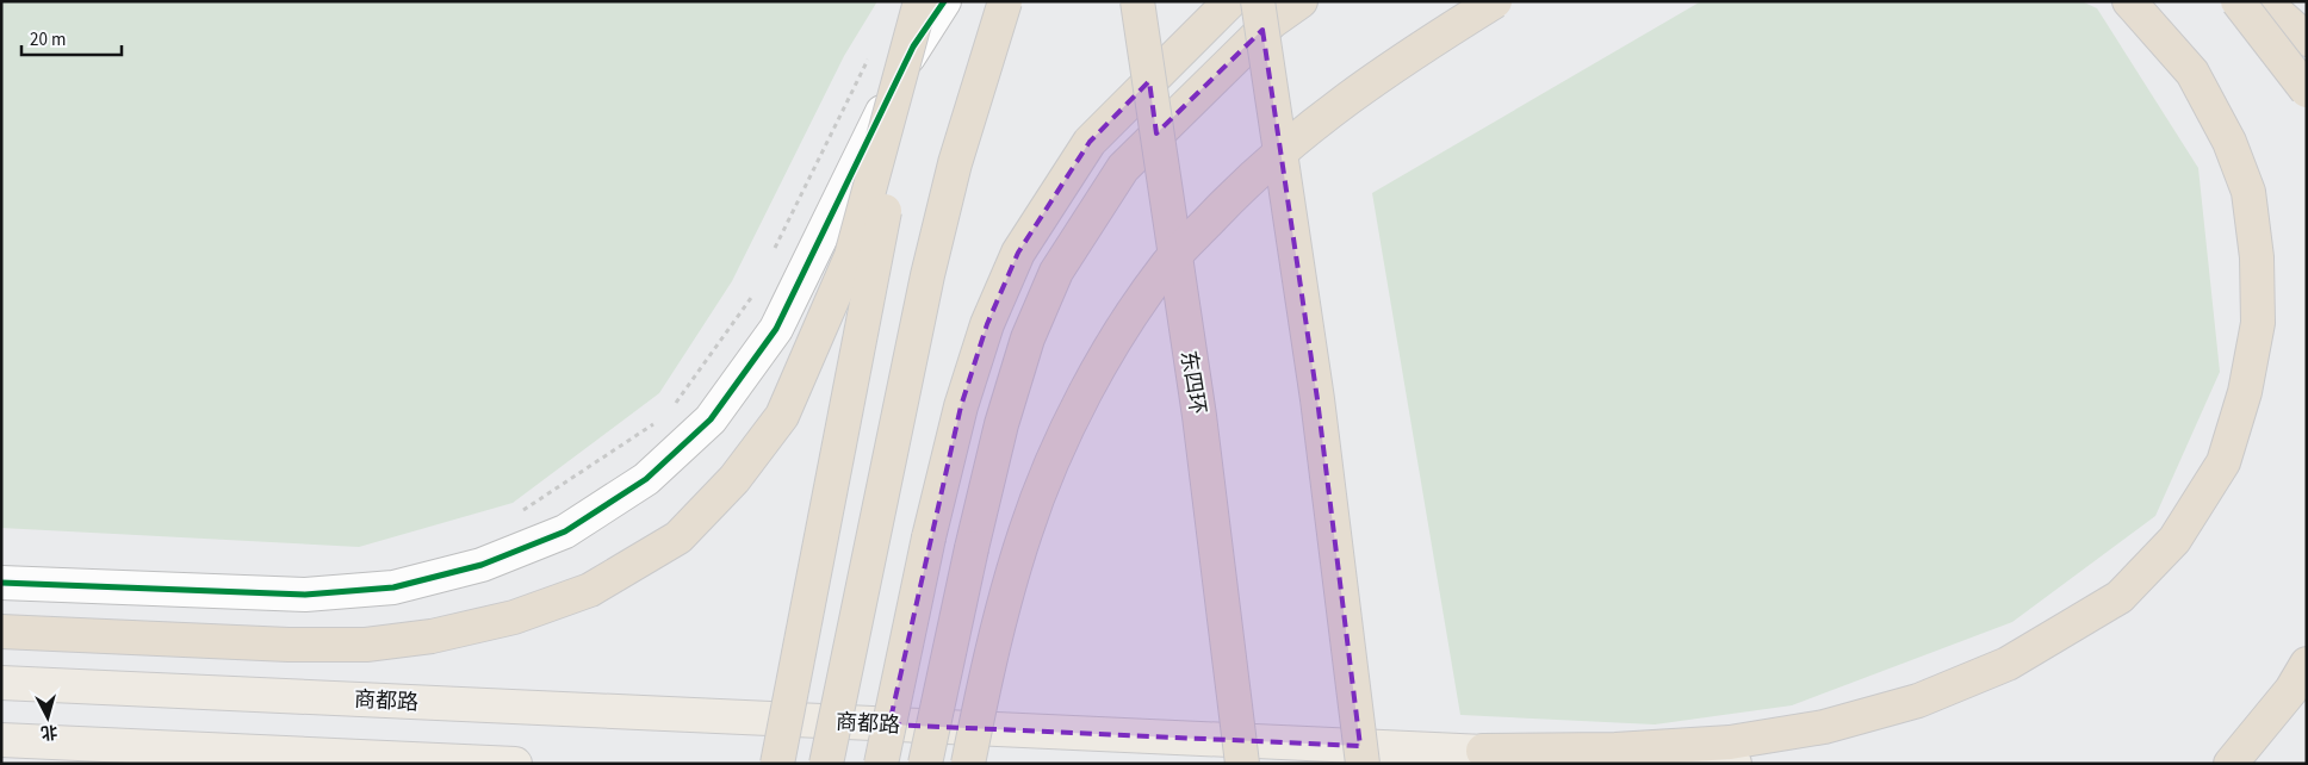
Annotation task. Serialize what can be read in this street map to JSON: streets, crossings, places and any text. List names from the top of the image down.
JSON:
{
  "streets": {
    "highway": ["东四环"],
    "main road": ["商都路"]
  },
  "scale_bar": "20 m",
  "north": "bottom"
}
